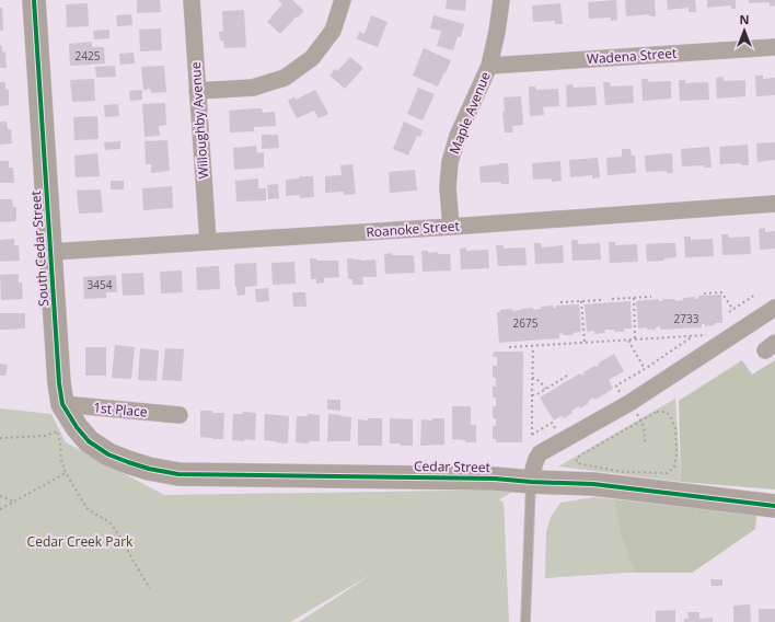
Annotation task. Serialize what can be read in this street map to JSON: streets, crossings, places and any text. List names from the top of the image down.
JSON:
{
  "streets": {
    "street": [
      "Wadena Street",
      "Maple Avenue",
      "Willoughby Avenue",
      "Roanoke Street",
      "South Cedar Street",
      "1st Place",
      "Cedar Street"
    ]
  },
  "crossings": [
    ["Wadena Street", "Maple Avenue"],
    ["Maple Avenue", "Roanoke Street"],
    ["Willoughby Avenue", "Roanoke Street"],
    ["Roanoke Street", "South Cedar Street"],
    ["South Cedar Street", "1st Place"],
    ["South Cedar Street", "Cedar Street"]
  ],
  "parks": ["Cedar Creek Park"],
  "house_numbers": [
    "2425",
    "3454",
    "2733",
    "2675"
  ],
  "north": "top"
}
